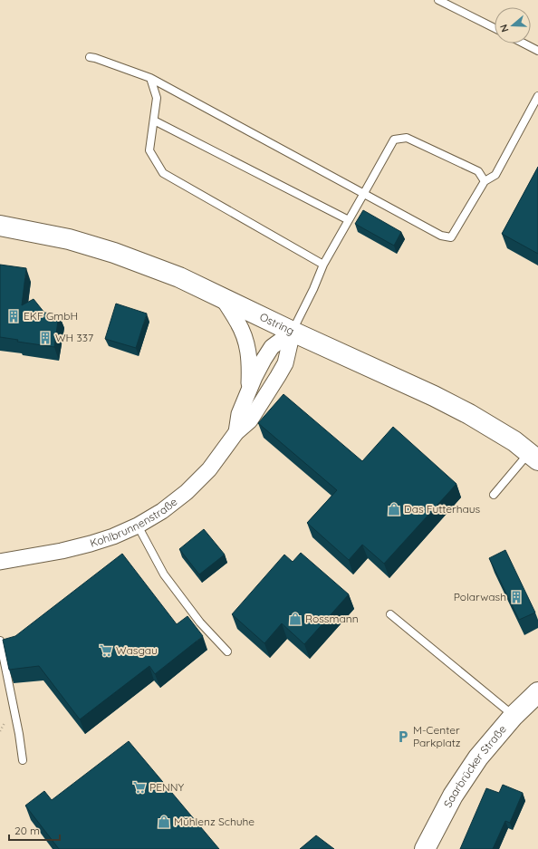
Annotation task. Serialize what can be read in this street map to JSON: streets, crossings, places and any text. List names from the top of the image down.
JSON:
{
  "streets": {
    "street": ["Ostring", "Kohlbrunnenstraße", "Saarbrücker Straße"]
  },
  "crossings": [
    ["Ostring", "Kohlbrunnenstraße"]
  ],
  "places": {
    "building": ["EKF GmbH", "WH 337", "Polarwash"],
    "shop": ["Das Futterhaus", "Rossmann", "Mühlenz Schuhe"],
    "supermarket": ["Wasgau", "PENNY"],
    "parking": ["M-Center Parkplatz"]
  },
  "scale_bar": "20 m",
  "north": "left"
}
